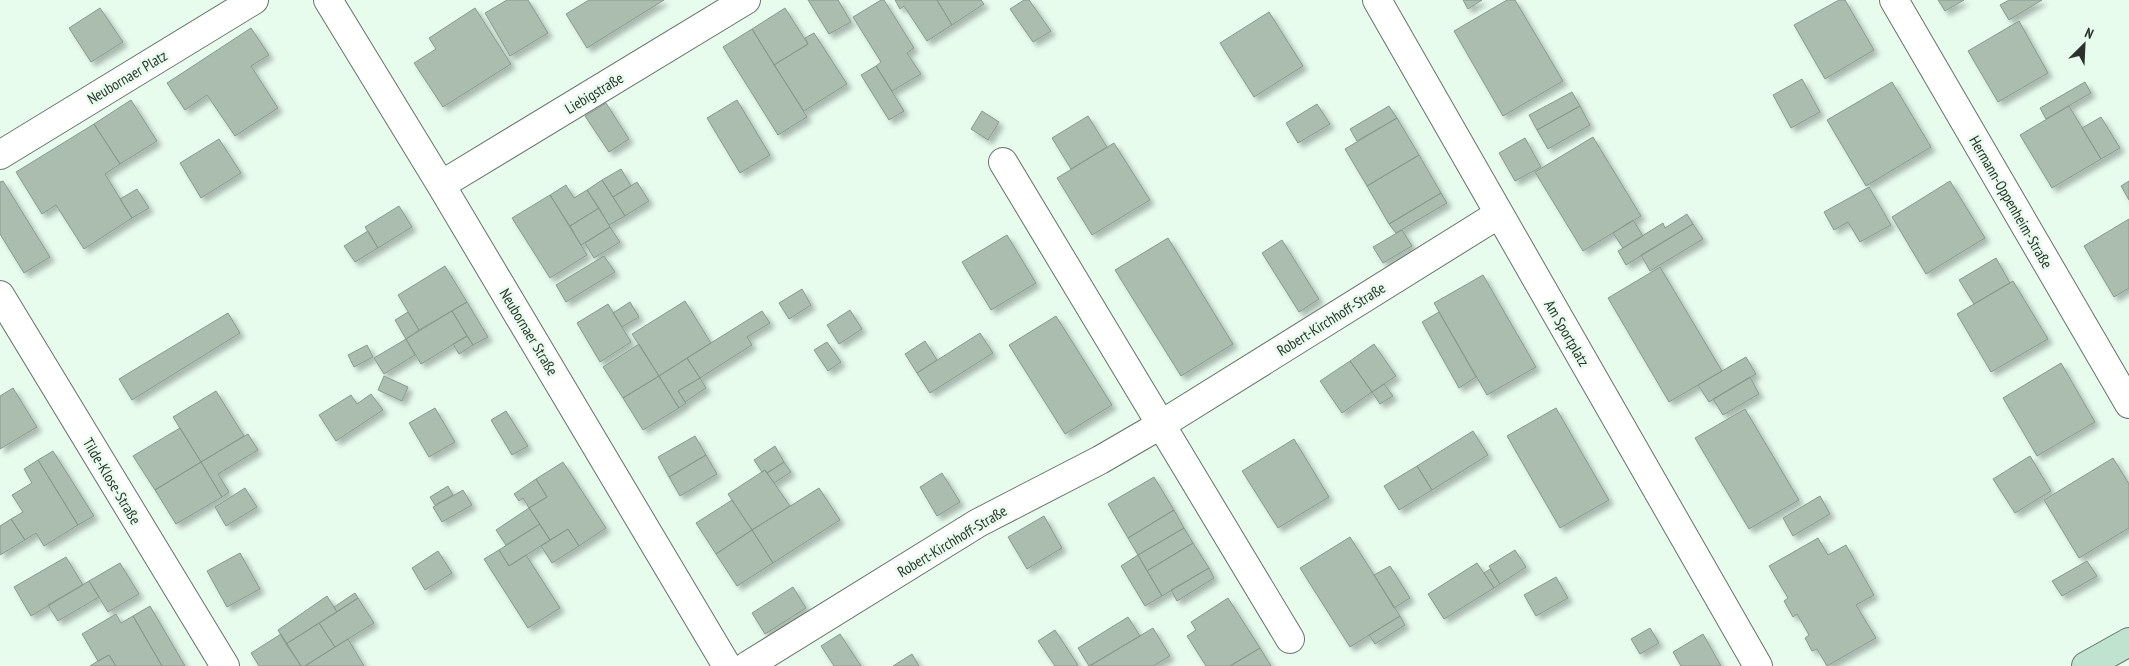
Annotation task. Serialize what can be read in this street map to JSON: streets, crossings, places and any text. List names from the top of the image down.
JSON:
{
  "streets": {
    "street": [
      "Neubornaer Platz",
      "Liebigstraße",
      "Hermann-Oppenheim-Straße",
      "Robert-Kirchhoff-Straße",
      "Neubornaer Straße",
      "Am Sportplatz",
      "Tilde-Klose-Straße"
    ]
  },
  "crossings": [
    ["Liebigstraße", "Neubornaer Straße"],
    ["Robert-Kirchhoff-Straße", "Am Sportplatz"]
  ],
  "north": "top right"
}
